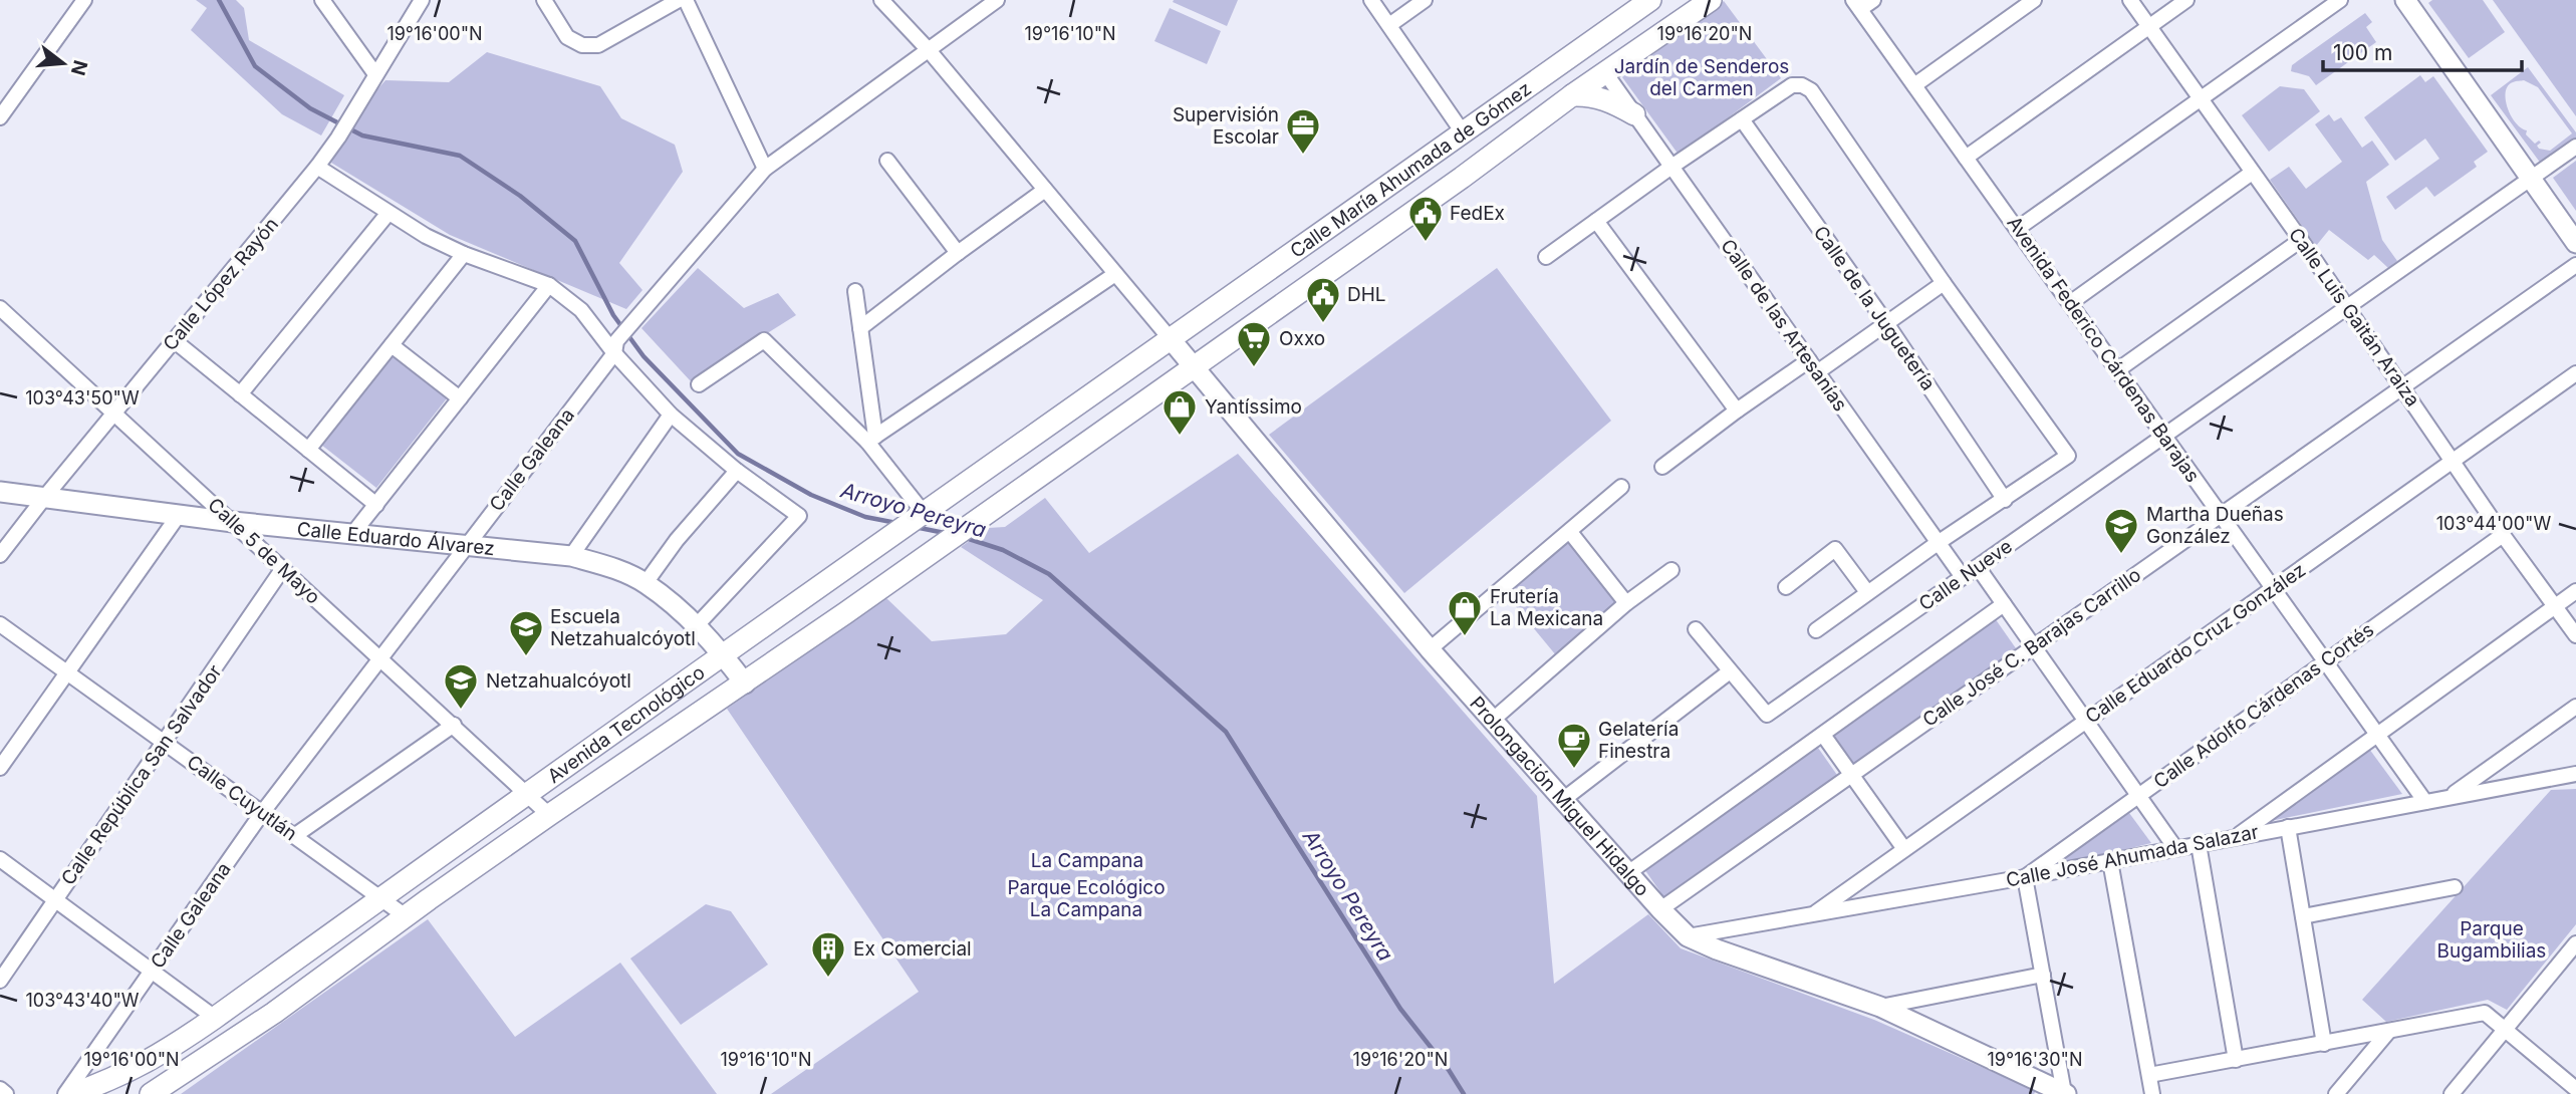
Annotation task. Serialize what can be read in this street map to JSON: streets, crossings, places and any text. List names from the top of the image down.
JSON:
{
  "streets": {
    "main road": [
      "Calle María Ahumada de Gómez",
      "Calle Eduardo Álvarez",
      "Avenida Tecnológico",
      "Prolongación Miguel Hidalgo"
    ],
    "street": [
      "Calle López Rayón",
      "Calle de la Juguetería",
      "Calle Luis Gaitán Araiza",
      "Calle de las Artesanías",
      "Avenida Federico Cárdenas Barajas",
      "Calle Galeana",
      "Calle 5 de Mayo",
      "Calle Nueve",
      "Calle Eduardo Cruz González",
      "Calle José C. Barajas Carrillo",
      "Calle Adolfo Cárdenas Cortés",
      "Calle República San Salvador",
      "Calle Cuyutlán",
      "Calle José Ahumada Salazar"
    ]
  },
  "crossings": [
    ["Calle María Ahumada de Gómez", "Calle de las Artesanías"],
    ["Calle María Ahumada de Gómez", "Avenida Tecnológico"],
    ["Calle María Ahumada de Gómez", "Prolongación Miguel Hidalgo"],
    ["Calle López Rayón", "Calle Eduardo Álvarez"],
    ["Calle López Rayón", "Calle 5 de Mayo"],
    ["Calle Luis Gaitán Araiza", "Calle Nueve"],
    ["Calle Luis Gaitán Araiza", "Calle Eduardo Cruz González"],
    ["Calle Luis Gaitán Araiza", "Calle José C. Barajas Carrillo"],
    ["Calle Luis Gaitán Araiza", "Calle Adolfo Cárdenas Cortés"],
    ["Calle de las Artesanías", "Calle Nueve"],
    ["Avenida Federico Cárdenas Barajas", "Calle Nueve"],
    ["Avenida Federico Cárdenas Barajas", "Calle Eduardo Cruz González"],
    ["Avenida Federico Cárdenas Barajas", "Calle José C. Barajas Carrillo"],
    ["Avenida Federico Cárdenas Barajas", "Calle Adolfo Cárdenas Cortés"],
    ["Avenida Federico Cárdenas Barajas", "Calle José Ahumada Salazar"],
    ["Calle Galeana", "Calle Eduardo Álvarez"],
    ["Calle Galeana", "Calle 5 de Mayo"],
    ["Calle Galeana", "Calle Cuyutlán"],
    ["Calle Eduardo Álvarez", "Calle 5 de Mayo"],
    ["Calle Eduardo Álvarez", "Avenida Tecnológico"],
    ["Calle 5 de Mayo", "Avenida Tecnológico"],
    ["Calle 5 de Mayo", "Calle República San Salvador"],
    ["Calle Eduardo Cruz González", "Calle José Ahumada Salazar"],
    ["Calle José C. Barajas Carrillo", "Prolongación Miguel Hidalgo"],
    ["Calle Adolfo Cárdenas Cortés", "Calle José Ahumada Salazar"],
    ["Avenida Tecnológico", "Prolongación Miguel Hidalgo"],
    ["Avenida Tecnológico", "Calle Cuyutlán"],
    ["Calle República San Salvador", "Calle Cuyutlán"],
    ["Prolongación Miguel Hidalgo", "Calle José Ahumada Salazar"]
  ],
  "water": ["Arroyo Pereyra"],
  "parks": [
    "Jardín de Senderos del Carmen",
    "La Campana",
    "Parque Ecológico La Campana",
    "Parque Bugambilias"
  ],
  "places": {
    "office": ["Supervisión Escolar"],
    "public building": ["FedEx", "DHL"],
    "supermarket": ["Oxxo"],
    "shop": ["Yantíssimo", "Frutería La Mexicana"],
    "school or university": ["Martha Dueñas González", "Escuela Netzahualcóyotl", "Netzahualcóyotl"],
    "cafe": ["Gelatería Finestra"],
    "building": ["Ex Comercial"]
  },
  "scale_bar": "100 m",
  "north": "right",
  "coordinates": [
    "19°16'00\"N",
    "19°16'10\"N",
    "19°16'20\"N",
    "103°43'50\"W",
    "103°44'00\"W",
    "103°43'40\"W",
    "19°16'30\"N"
  ]
}
